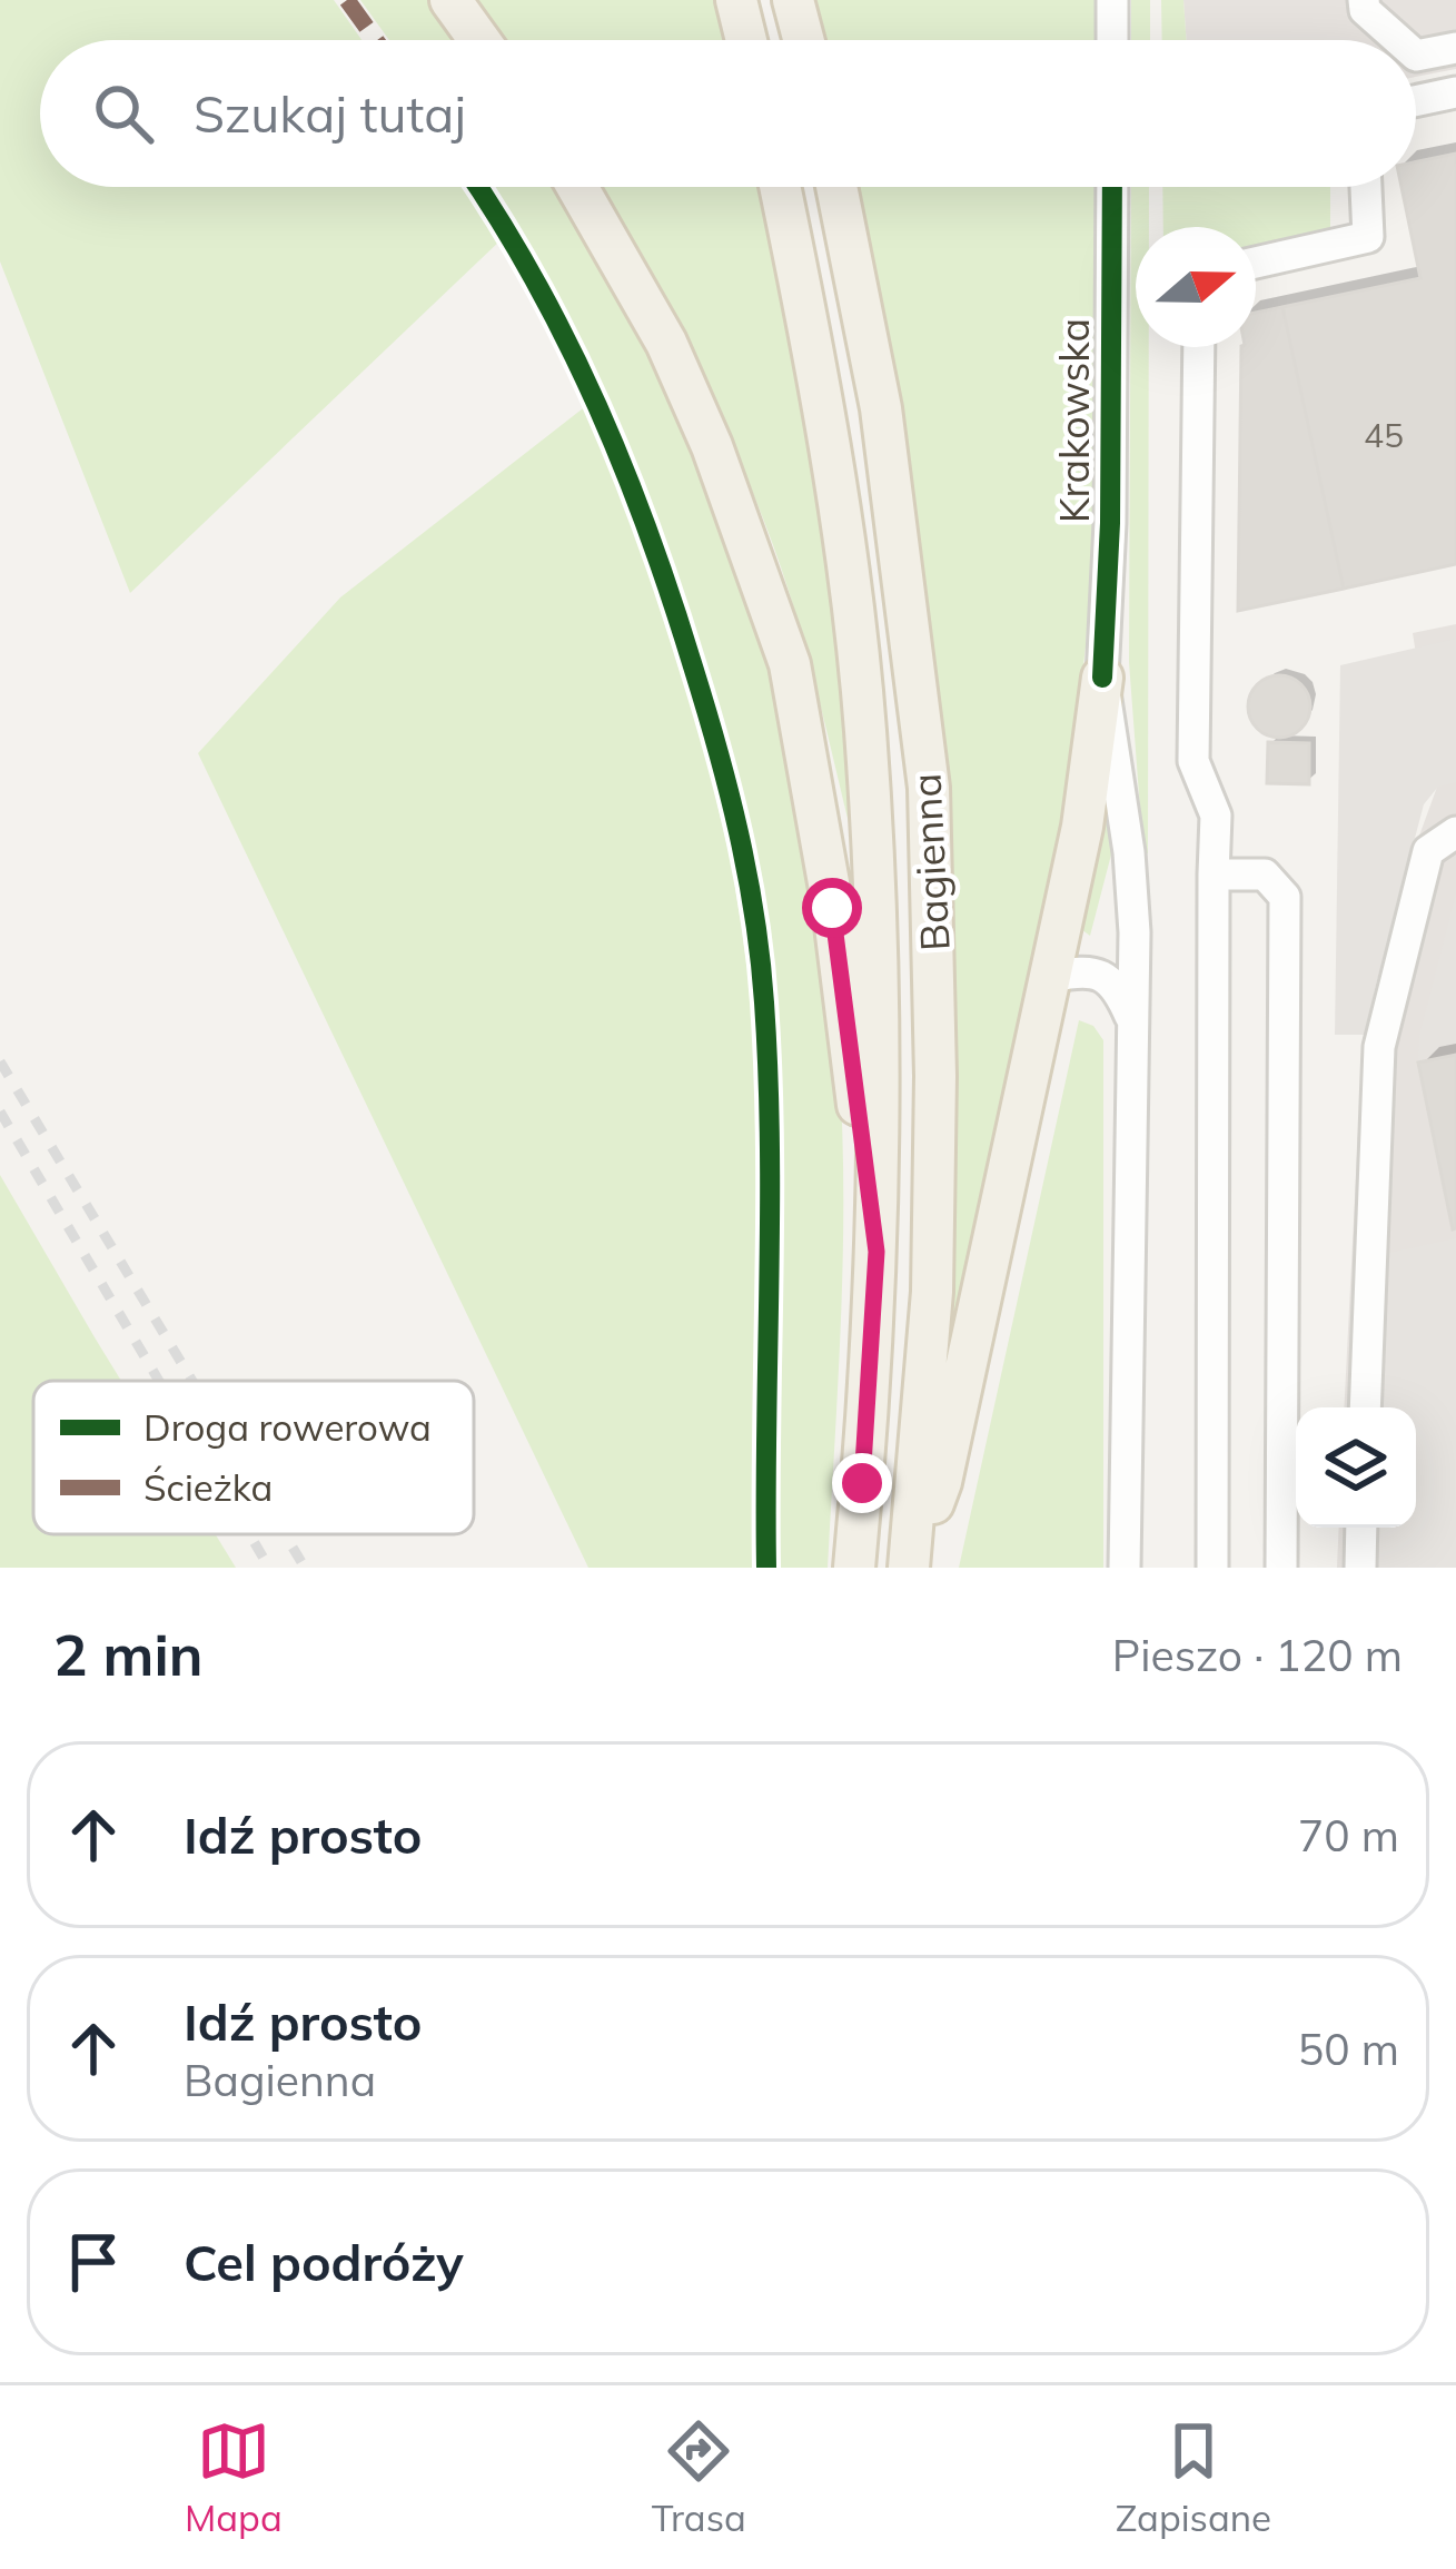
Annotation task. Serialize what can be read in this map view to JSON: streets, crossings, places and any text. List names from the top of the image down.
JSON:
{
  "streets": {
    "main road": ["Bagienna"],
    "street": ["Krakowska"]
  },
  "house_numbers": ["45"],
  "legend": ["Droga rowerowa", "Ścieżka"],
  "north": "right",
  "page": {
    "search": "Szukaj tutaj",
    "heading": ["2 min", "Pieszo · 120 m"],
    "list": [
      ["Idź prosto", "70 m"],
      ["Idź prosto", "Bagienna", "50 m"],
      "Cel podróży"
    ],
    "nav": ["Mapa", "Trasa", "Zapisane"]
  }
}
